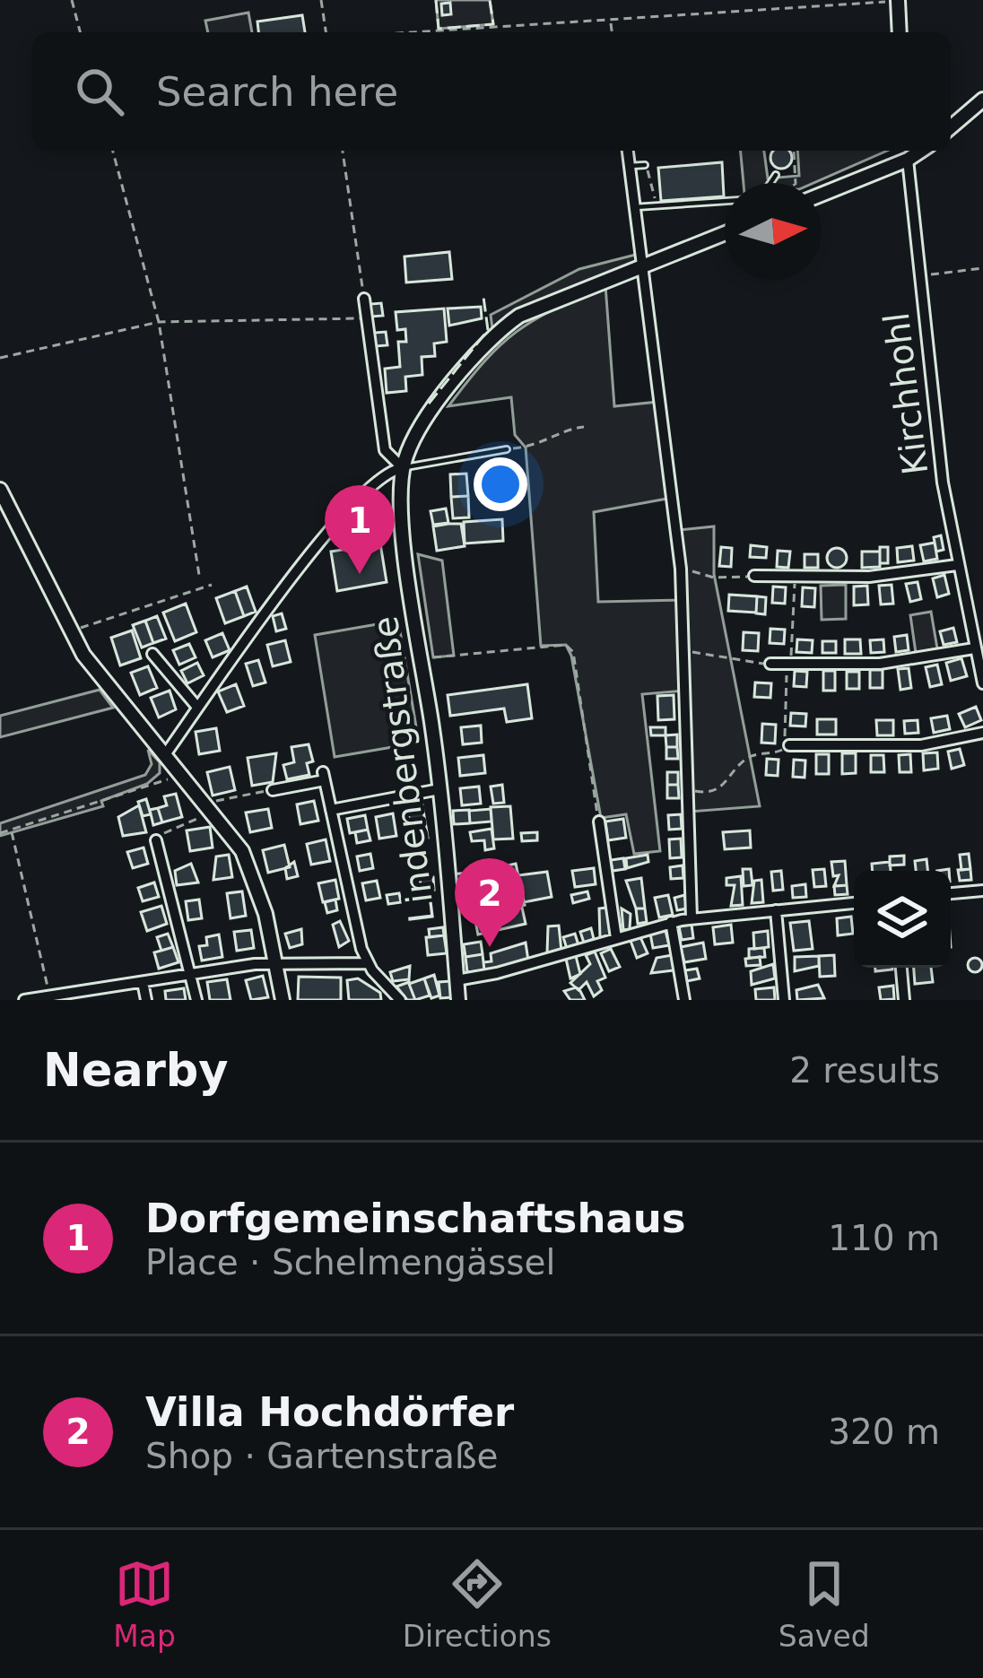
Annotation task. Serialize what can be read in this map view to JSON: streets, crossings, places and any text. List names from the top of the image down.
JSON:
{
  "streets": {
    "main road": ["Lindenbergstraße"],
    "street": ["Kirchhohl"]
  },
  "north": "right",
  "page": {
    "search": "Search here",
    "pins": ["1", "2"],
    "heading": ["Nearby", "2 results"],
    "list": [
      {
        "mark": "1",
        "name": "Dorfgemeinschaftshaus",
        "note": "Place · Schelmengässel",
        "value": "110 m"
      },
      {
        "mark": "2",
        "name": "Villa Hochdörfer",
        "note": "Shop · Gartenstraße",
        "value": "320 m"
      }
    ],
    "nav": ["Map", "Directions", "Saved"]
  }
}
